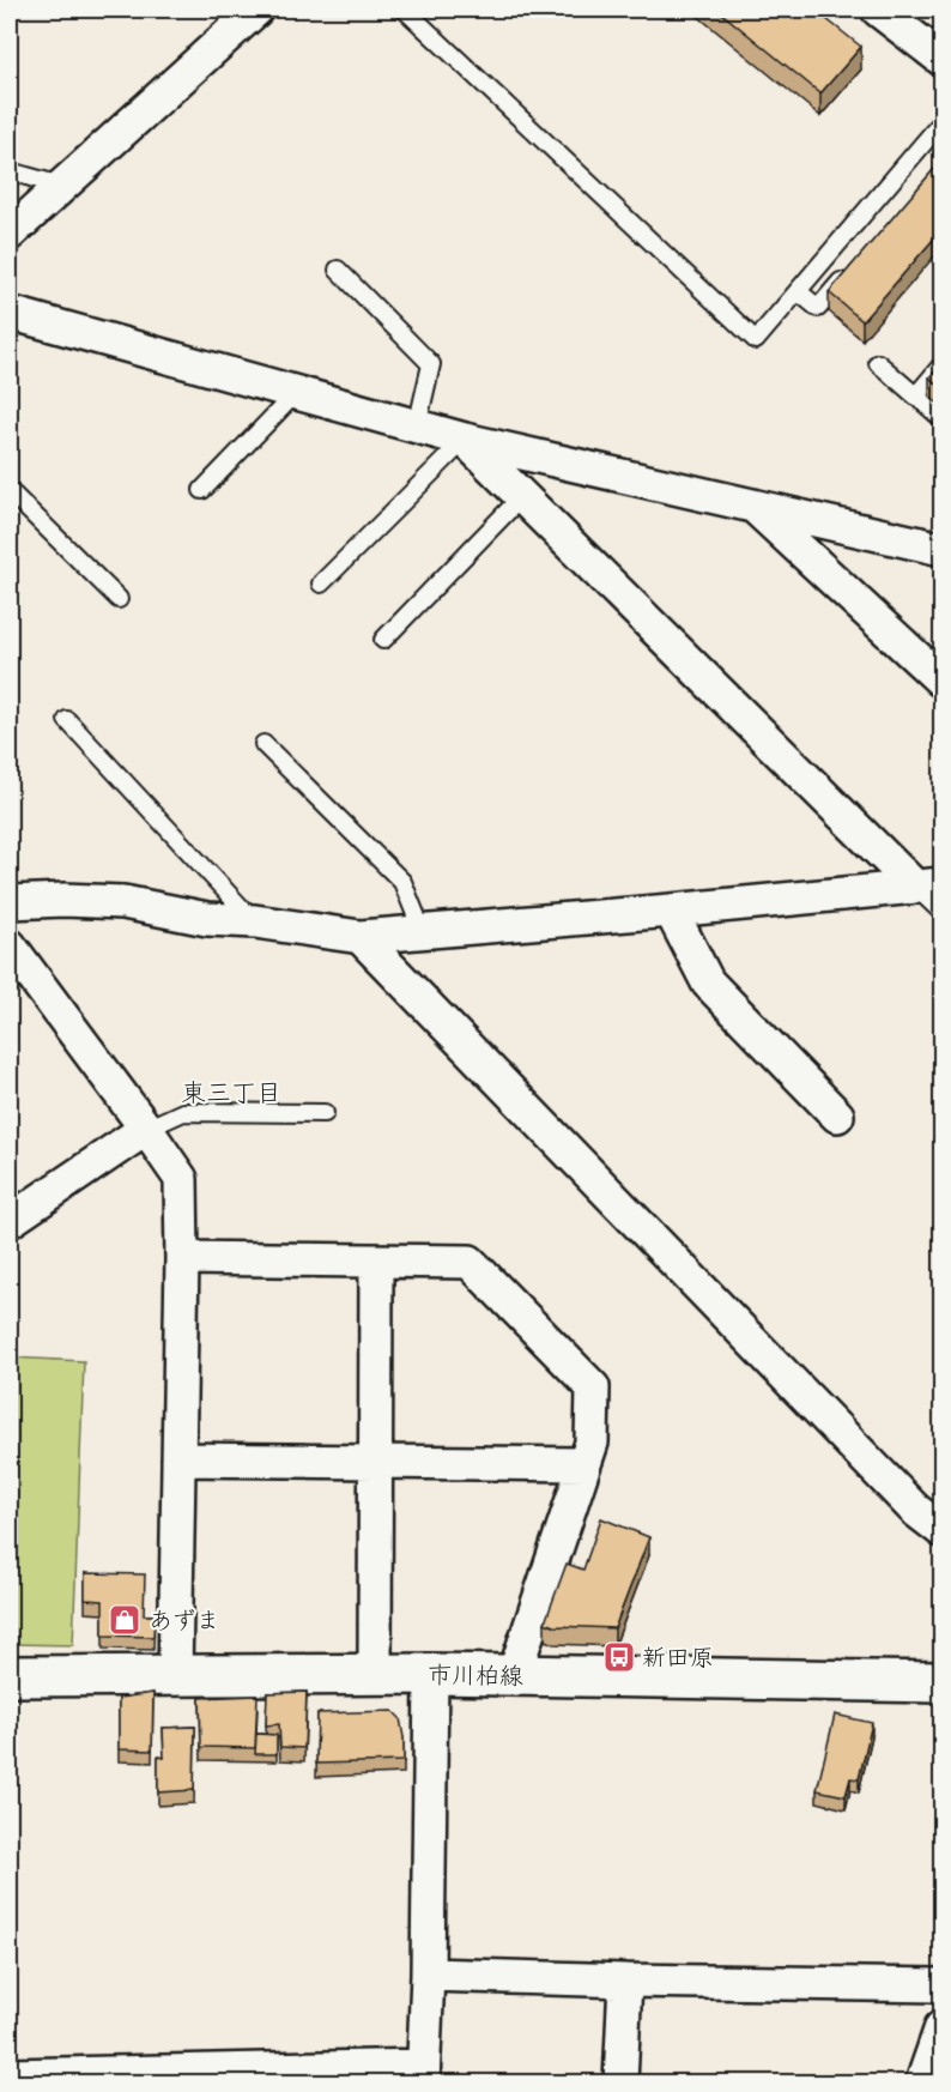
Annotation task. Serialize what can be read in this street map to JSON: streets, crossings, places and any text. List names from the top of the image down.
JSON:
{
  "streets": {
    "main road": ["市川柏線"]
  },
  "districts": ["東三丁目"],
  "places": {
    "shop": ["あずま"],
    "bus stop": ["新田原"]
  }
}
